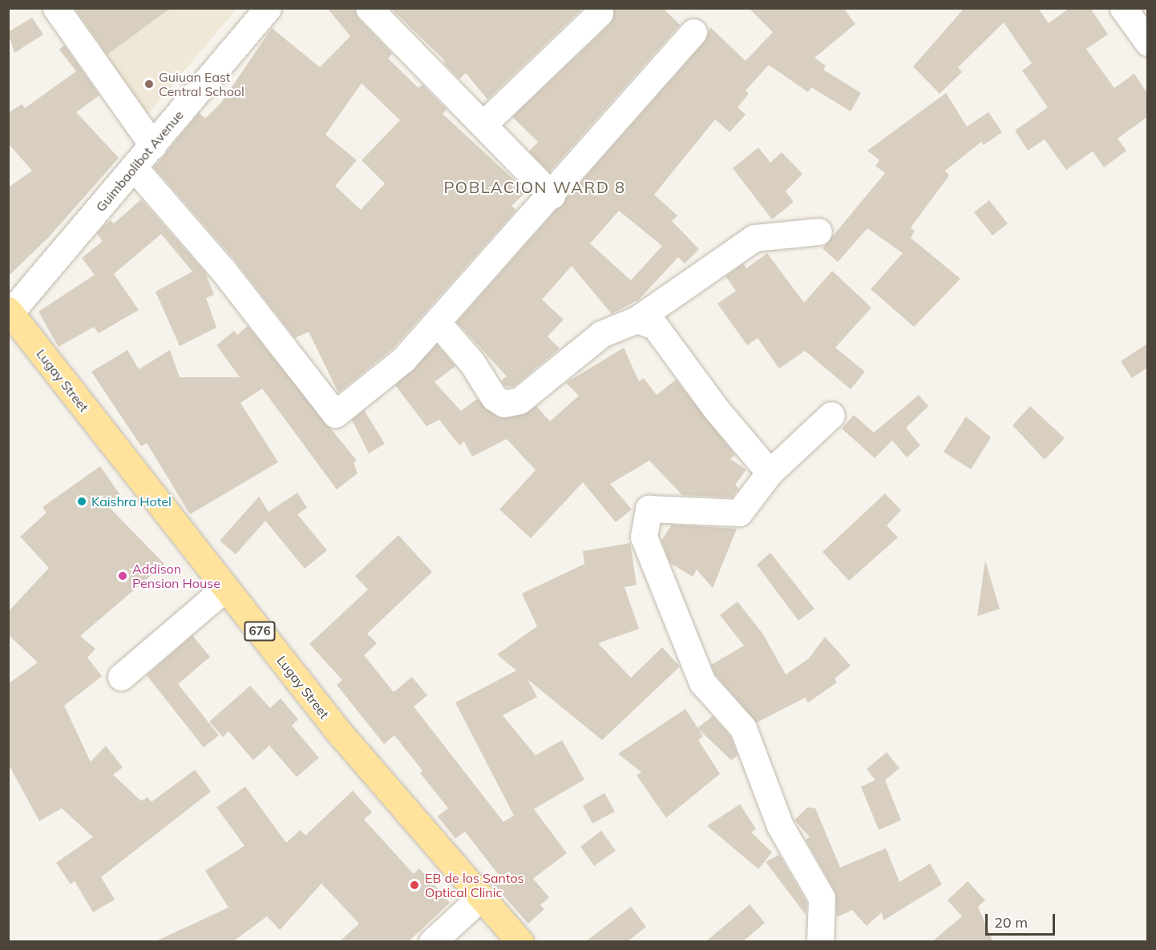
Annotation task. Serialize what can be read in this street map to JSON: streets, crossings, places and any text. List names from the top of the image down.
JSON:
{
  "streets": {
    "main road": ["Lugay Street", "676"],
    "street": ["Guimbaolibot Avenue"]
  },
  "crossings": [
    ["Guimbaolibot Avenue", "Lugay Street"]
  ],
  "districts": ["POBLACION WARD 8"],
  "places": [
    "Guiuan East Central School",
    "Kaishra Hotel",
    "Addison Pension House",
    "EB de los Santos Optical Clinic"
  ],
  "scale_bar": "20 m"
}
